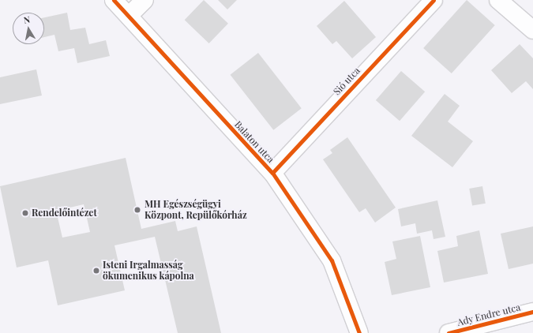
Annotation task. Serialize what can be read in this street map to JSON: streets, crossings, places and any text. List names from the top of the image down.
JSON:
{
  "streets": {
    "street": ["Sió utca", "Balaton utca", "Ady Endre utca"]
  },
  "crossings": [
    ["Sió utca", "Balaton utca"]
  ],
  "places": ["MH Egészségügyi Központ, Repülőkórház", "Rendelőintézet", "Isteni Irgalmasság ökumenikus kápolna"],
  "north": "top"
}
